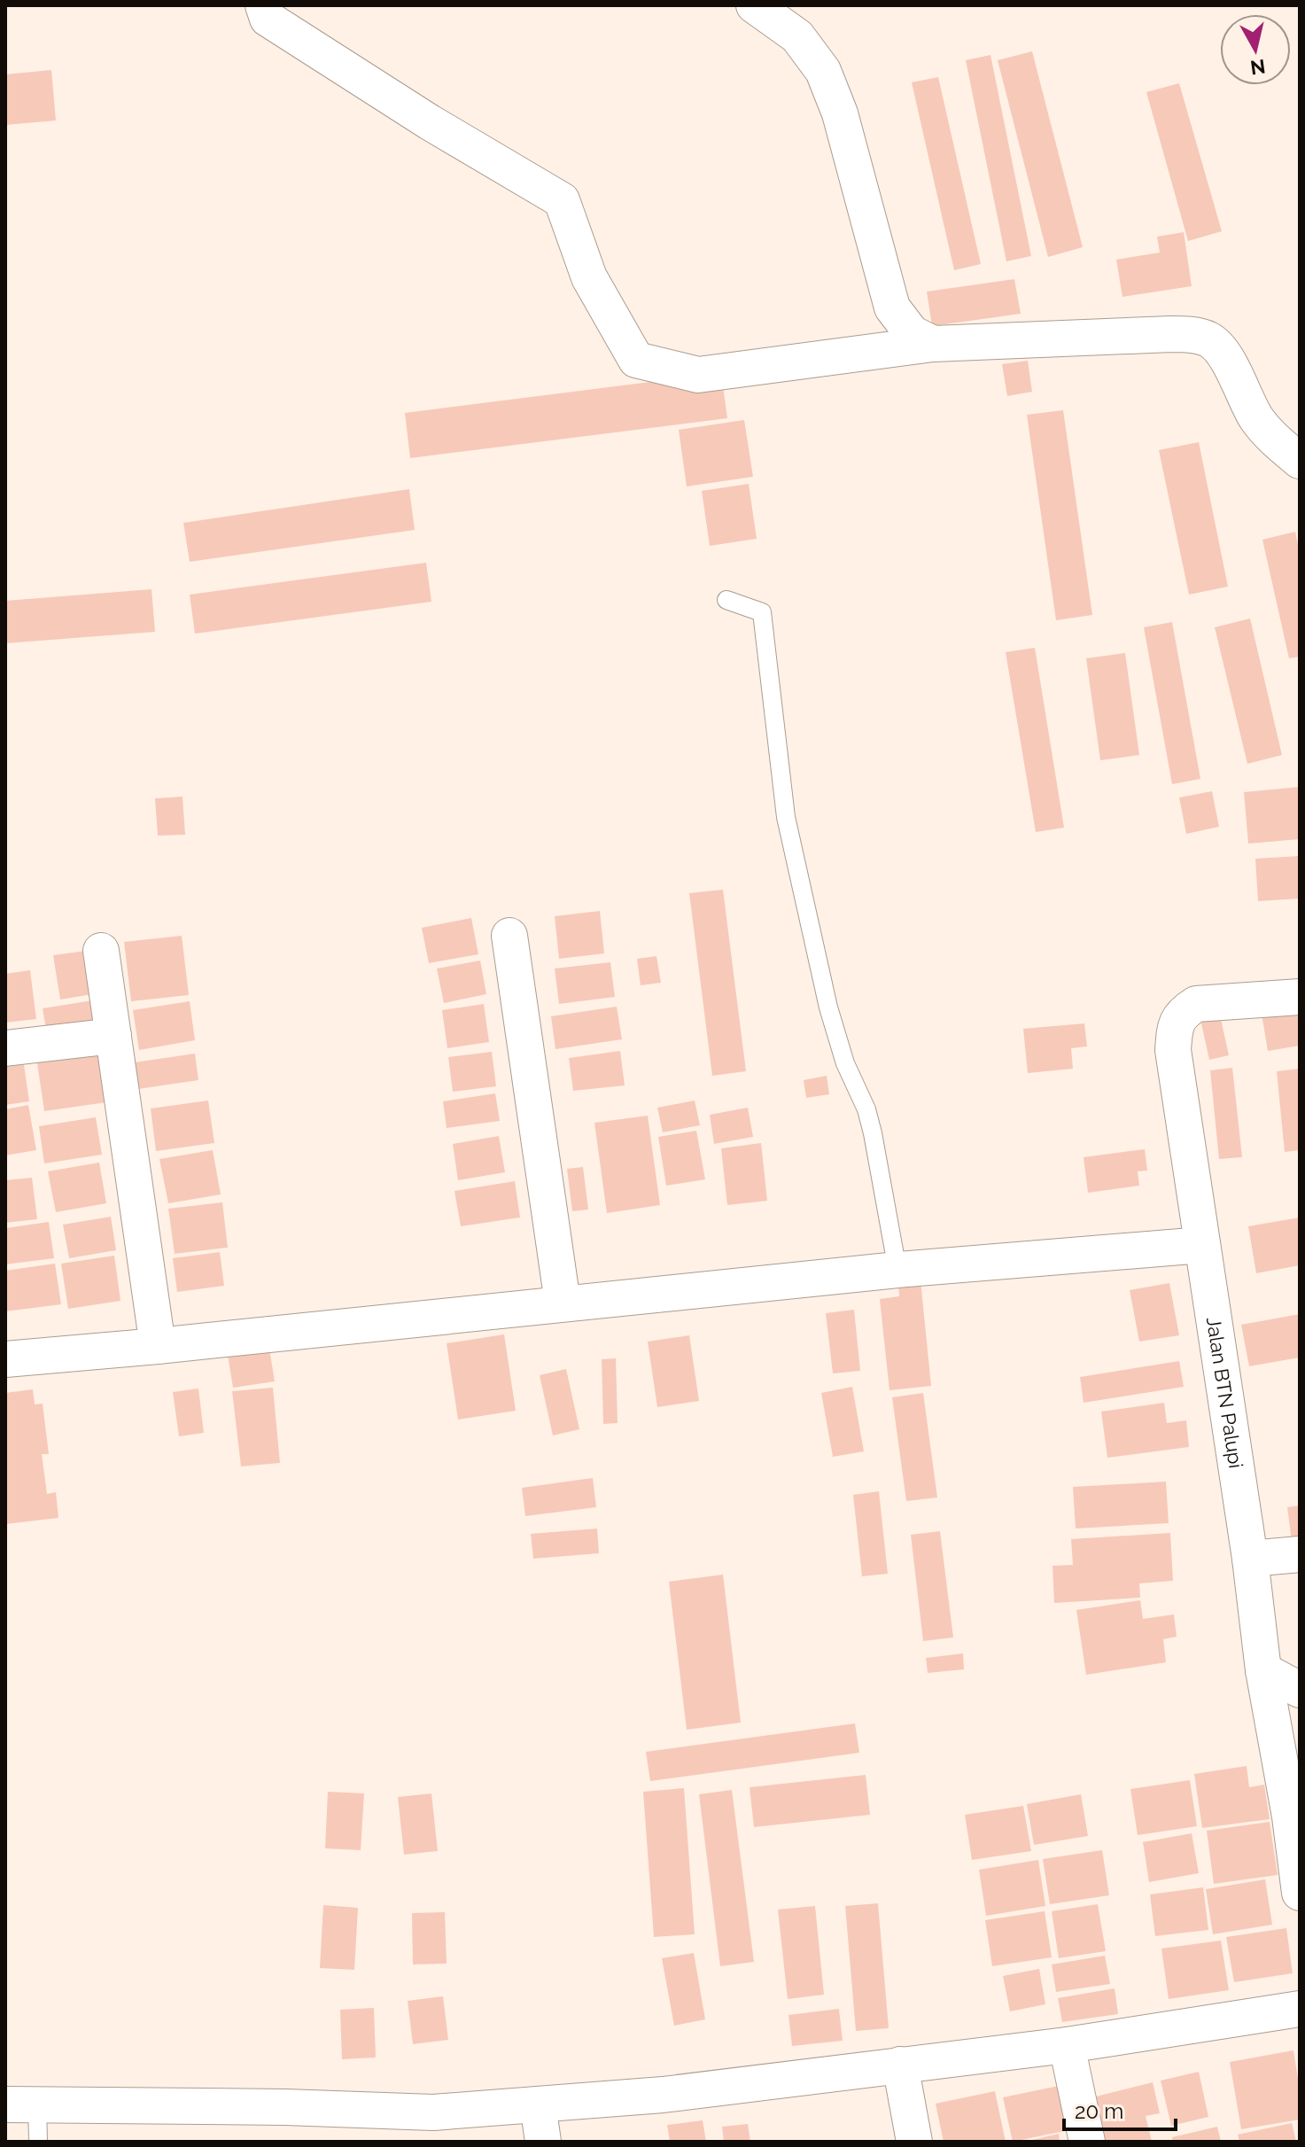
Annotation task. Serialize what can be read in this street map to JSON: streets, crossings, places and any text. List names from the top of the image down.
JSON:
{
  "streets": {
    "street": ["Jalan BTN Palupi"]
  },
  "scale_bar": "20 m",
  "north": "bottom"
}
